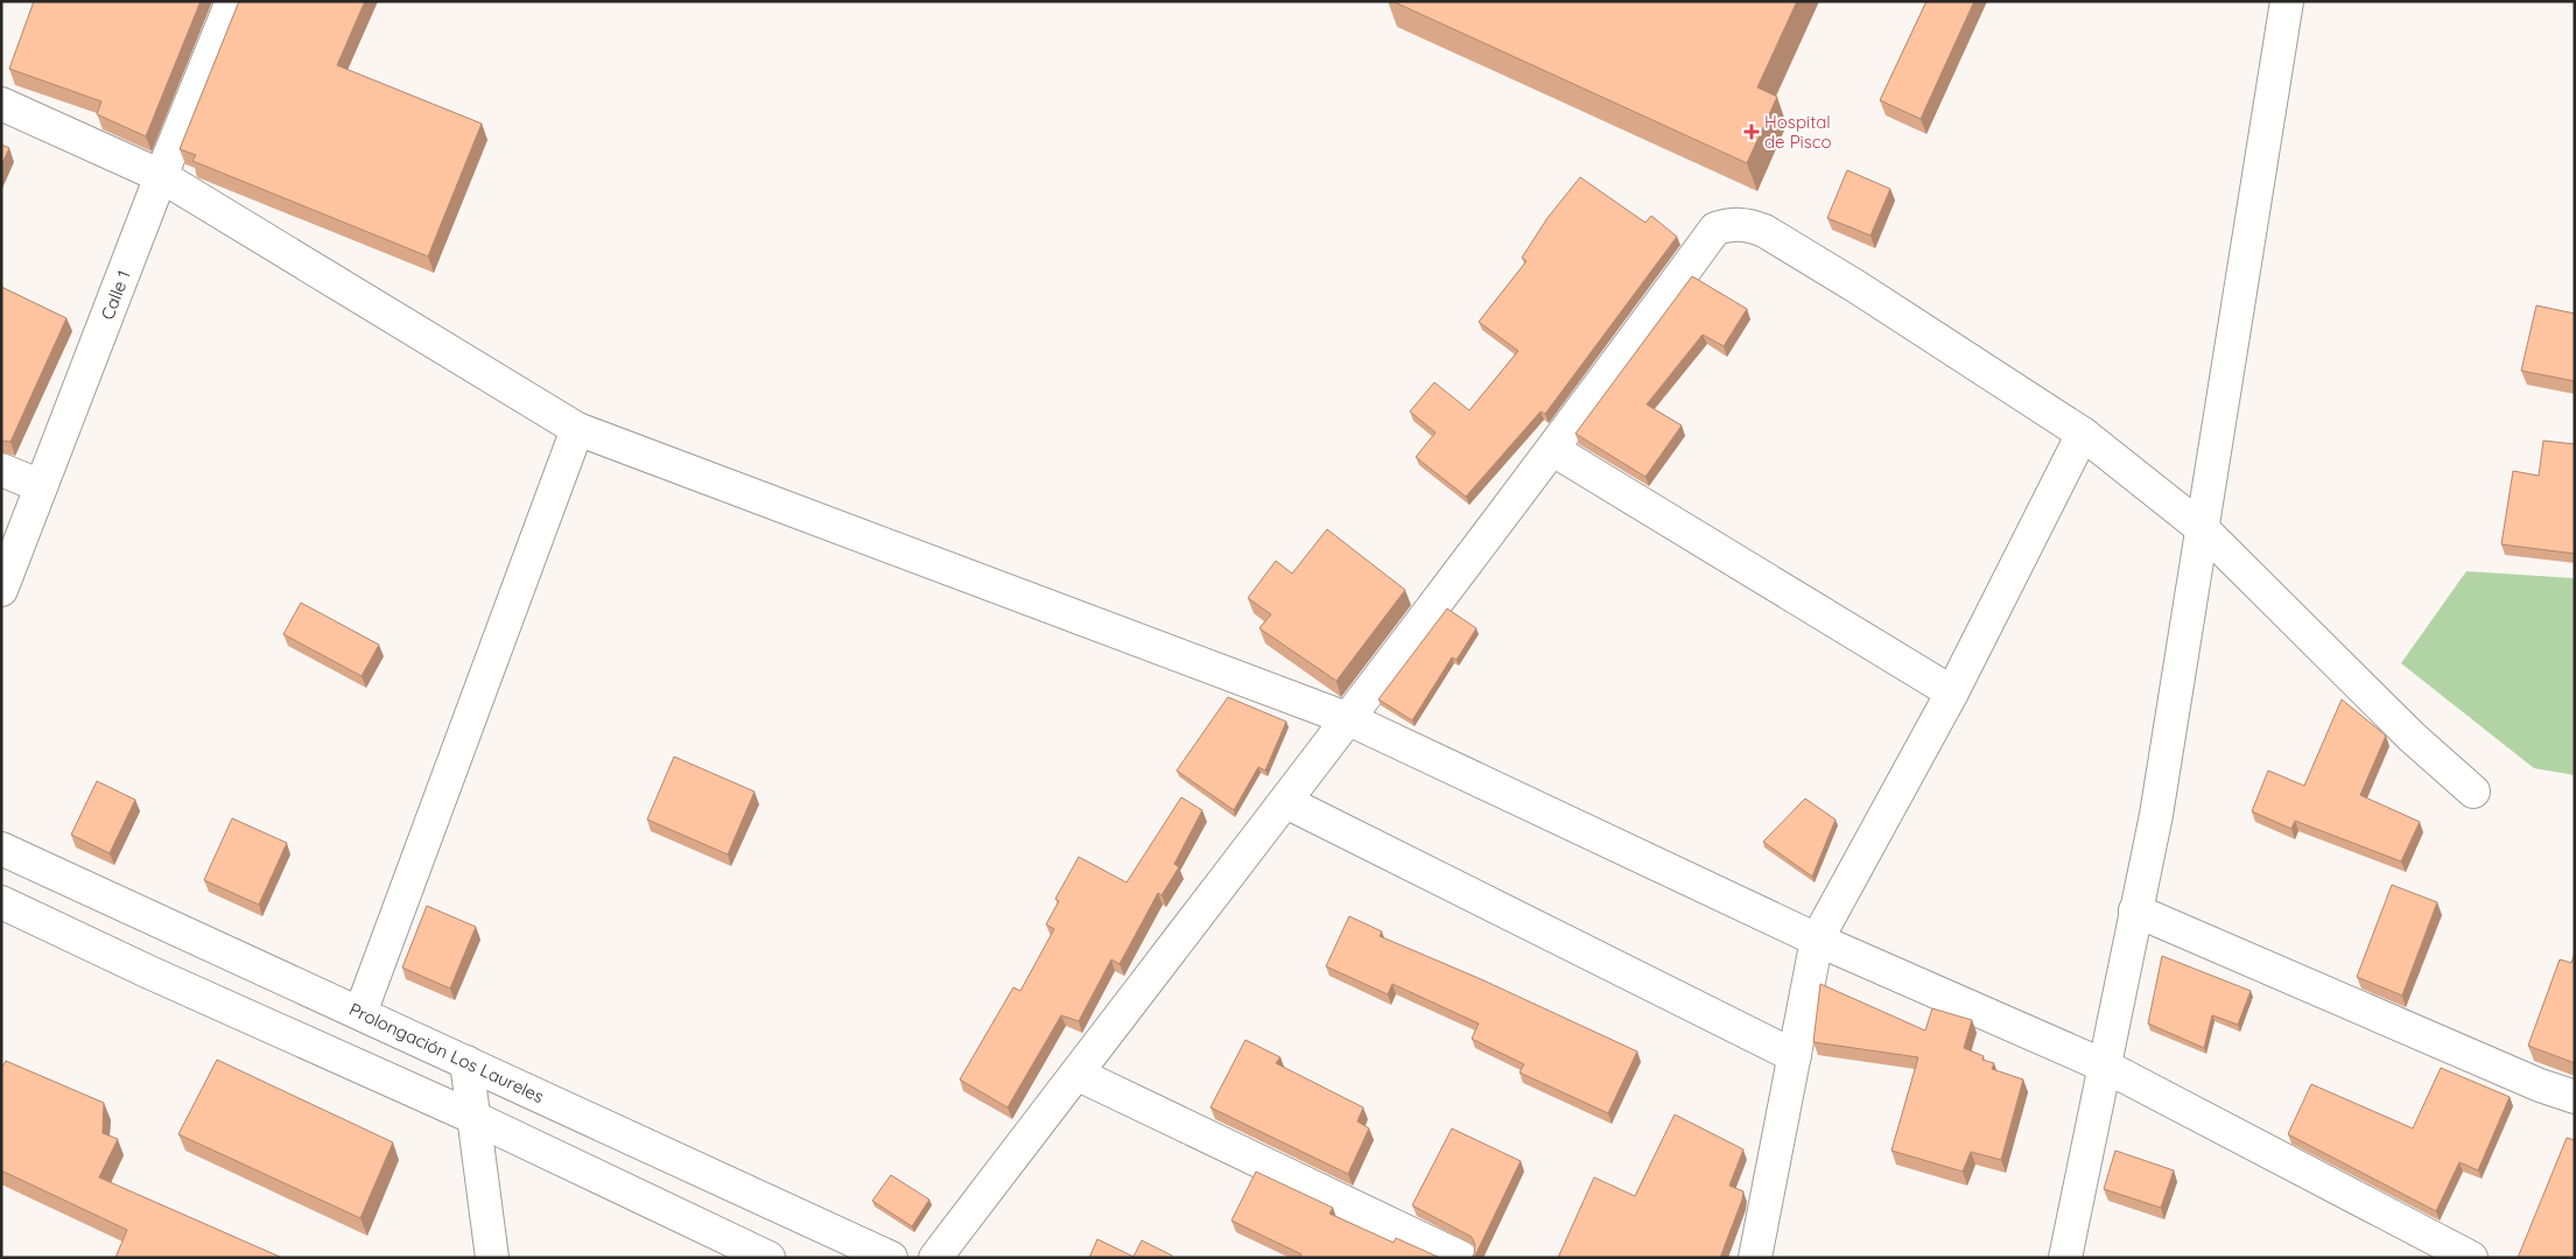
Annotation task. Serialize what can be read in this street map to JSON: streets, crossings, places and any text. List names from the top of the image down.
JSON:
{
  "streets": {
    "street": ["Calle 1", "Prolongación Los Laureles"]
  },
  "places": {
    "health": ["Hospital de Pisco"]
  }
}
